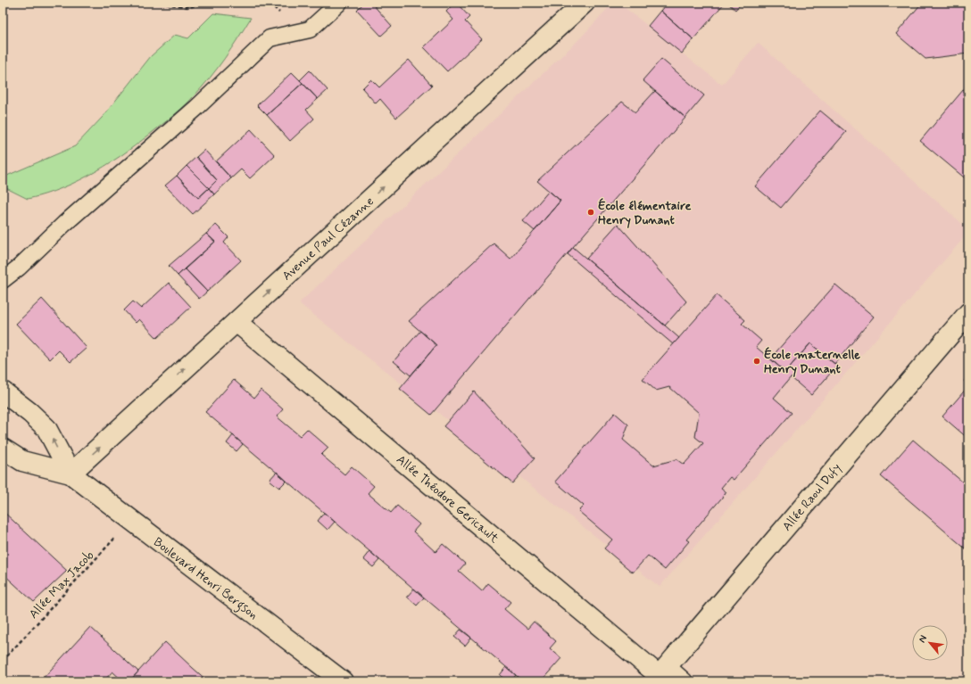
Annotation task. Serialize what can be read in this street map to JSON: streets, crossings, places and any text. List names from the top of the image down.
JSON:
{
  "streets": {
    "street": [
      "Avenue Paul Cézanne",
      "Allée Raoul Dufy",
      "Allée Théodore Gericault",
      "Boulevard Henri Bergson"
    ],
    "path": ["Allée Max Jacob"]
  },
  "crossings": [
    ["Avenue Paul Cézanne", "Allée Théodore Gericault"],
    ["Avenue Paul Cézanne", "Boulevard Henri Bergson"],
    ["Allée Raoul Dufy", "Allée Théodore Gericault"],
    ["Boulevard Henri Bergson", "Allée Max Jacob"]
  ],
  "one_way": ["Avenue Paul Cézanne"],
  "places": ["École élémentaire Henry Dunant", "École maternelle Henry Dunant"],
  "north": "top left"
}
